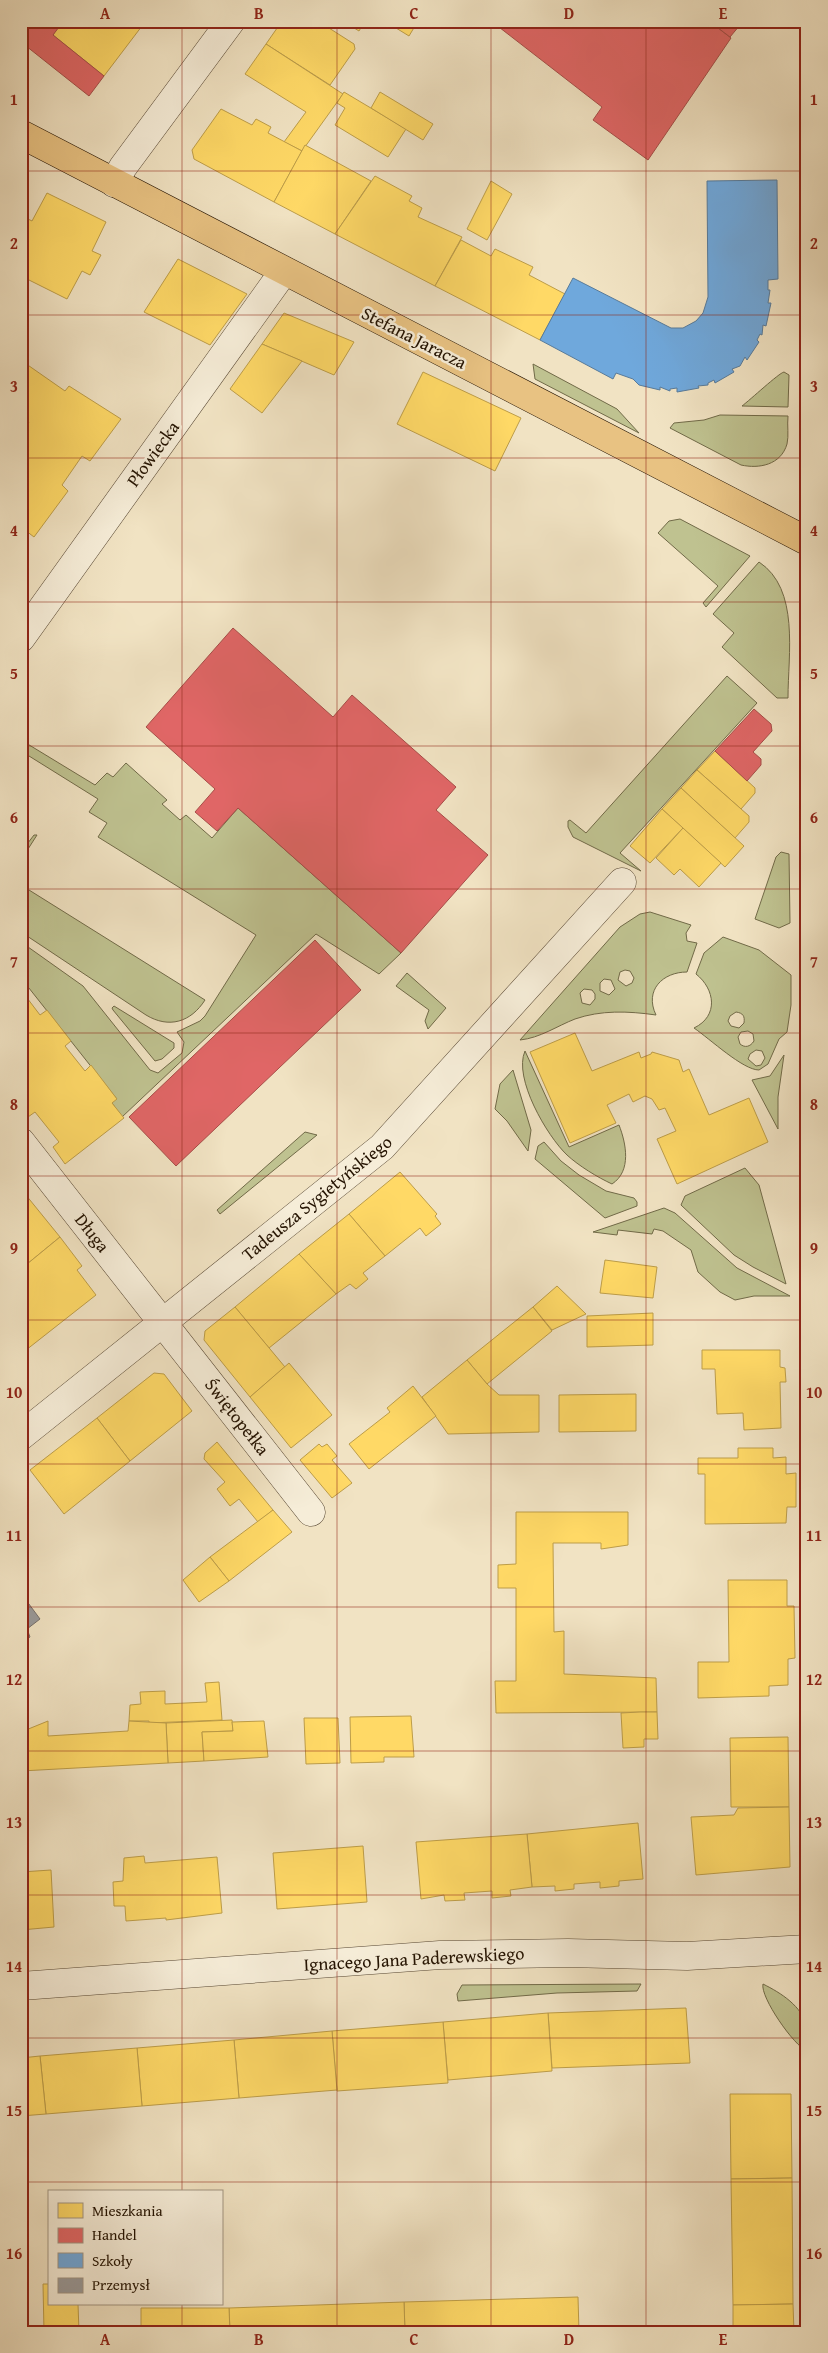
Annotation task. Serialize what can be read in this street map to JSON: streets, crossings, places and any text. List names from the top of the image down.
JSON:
{
  "streets": {
    "main road": ["Stefana Jaracza"],
    "street": [
      "Płowiecka",
      "Tadeusza Sygietyńskiego",
      "Długa",
      "Świętopełka",
      "Ignacego Jana Paderewskiego"
    ]
  },
  "crossings": [
    ["Stefana Jaracza", "Płowiecka"],
    ["Tadeusza Sygietyńskiego", "Długa"],
    ["Tadeusza Sygietyńskiego", "Świętopełka"],
    ["Długa", "Świętopełka"]
  ],
  "legend": [
    "Mieszkania",
    "Handel",
    "Szkoły",
    "Przemysł"
  ],
  "grid": {
    "columns": [
      "A",
      "B",
      "C",
      "D",
      "E"
    ],
    "rows": [
      "1",
      "2",
      "3",
      "4",
      "5",
      "6",
      "7",
      "8",
      "9",
      "10",
      "11",
      "12",
      "13",
      "14",
      "15",
      "16"
    ]
  }
}
